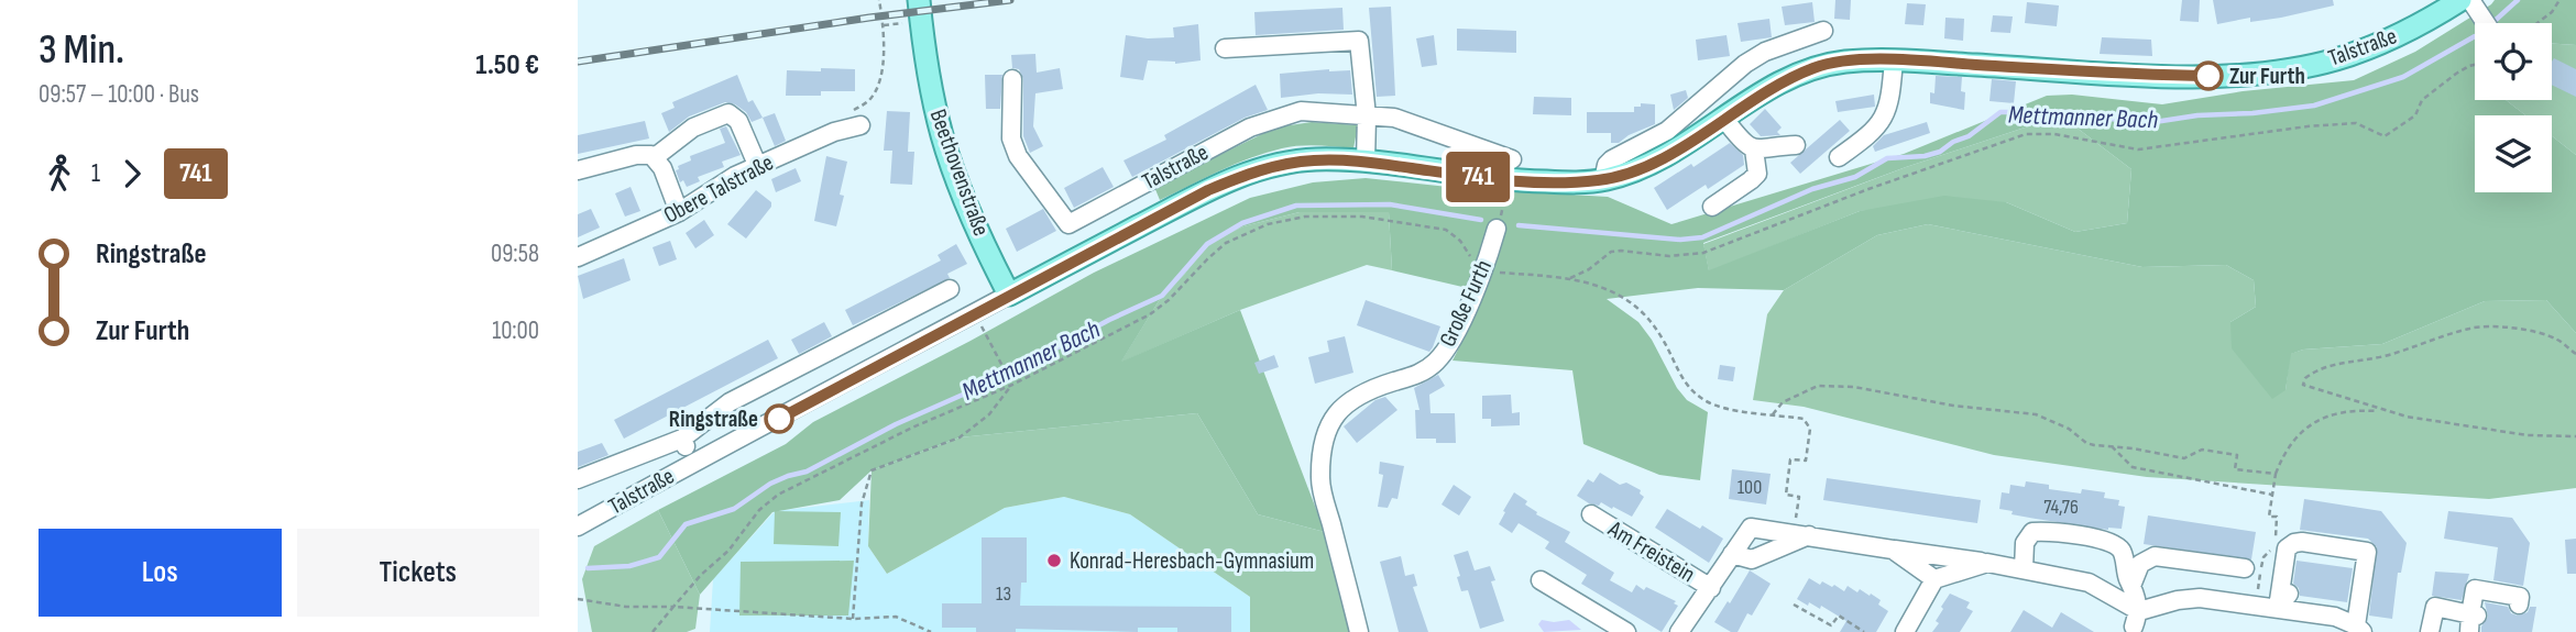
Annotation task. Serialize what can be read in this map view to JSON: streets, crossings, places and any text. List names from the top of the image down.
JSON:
{
  "streets": {
    "main road": ["Talstraße", "Beethovenstraße"],
    "street": ["Obere Talstraße", "Große Furth", "Am Freistein"]
  },
  "crossings": [
    ["Talstraße", "Beethovenstraße"]
  ],
  "water": ["Mettmanner Bach"],
  "places": ["Zur Furth", "Ringstraße", "Konrad-Heresbach-Gymnasium"],
  "lines": ["bus line 741"],
  "house_numbers": ["100", "74,76", "13"],
  "page": {
    "heading": ["3 Min.", "09:57 – 10:00 · Bus", "1.50 €"],
    "on_map": "741",
    "legs": ["1", "741"],
    "list": [
      {
        "name": "Ringstraße",
        "value": "09:58"
      },
      {
        "name": "Zur Furth",
        "value": "10:00"
      }
    ],
    "buttons": ["Los", "Tickets"]
  }
}
